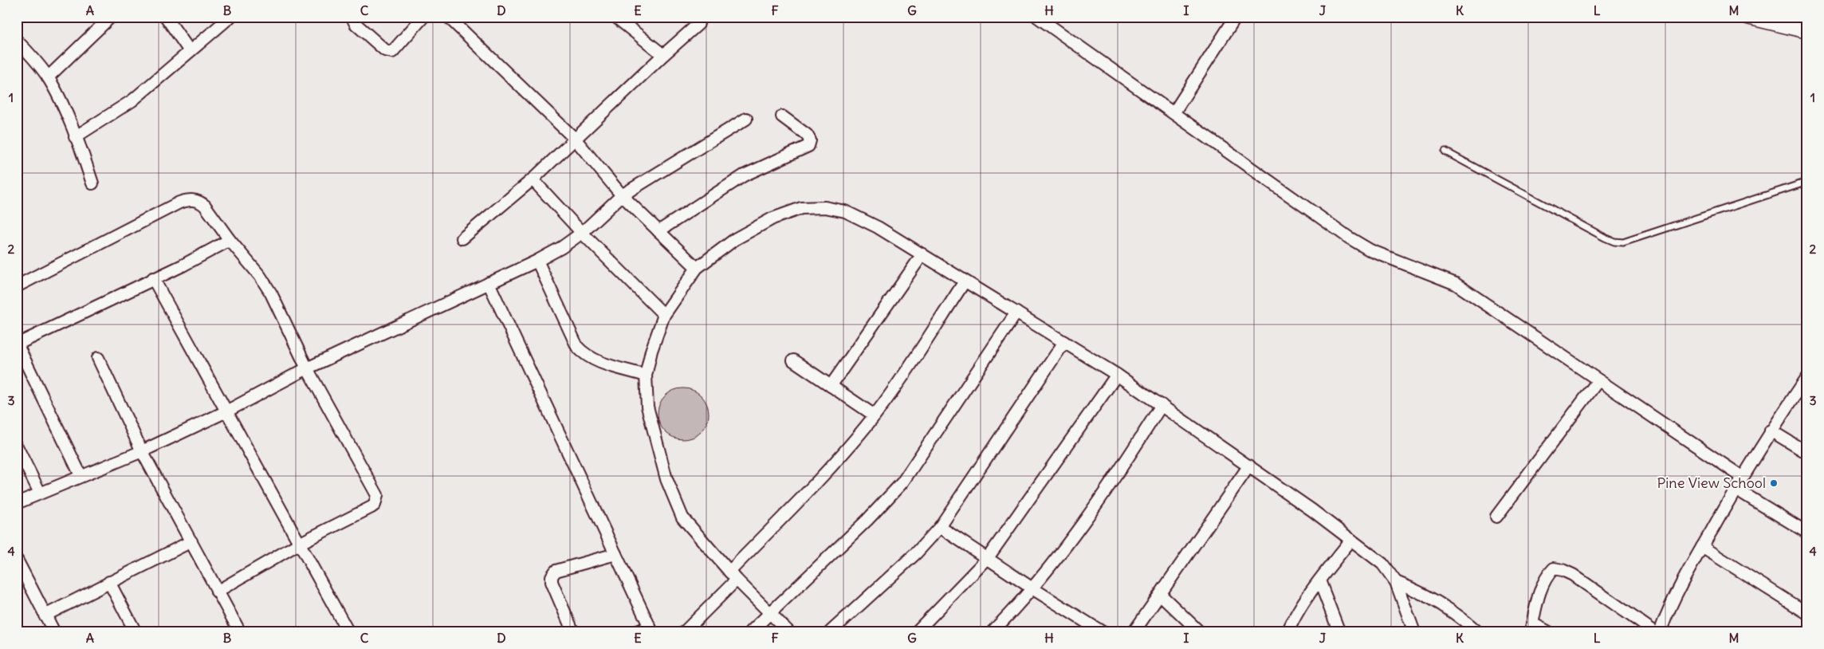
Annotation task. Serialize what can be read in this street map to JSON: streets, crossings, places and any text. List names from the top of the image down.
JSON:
{
  "places": ["Pine View School"],
  "grid": {
    "columns": [
      "A",
      "B",
      "C",
      "D",
      "E",
      "F",
      "G",
      "H",
      "I",
      "J",
      "K",
      "L",
      "M"
    ],
    "rows": [
      "1",
      "2",
      "3",
      "4"
    ]
  }
}
